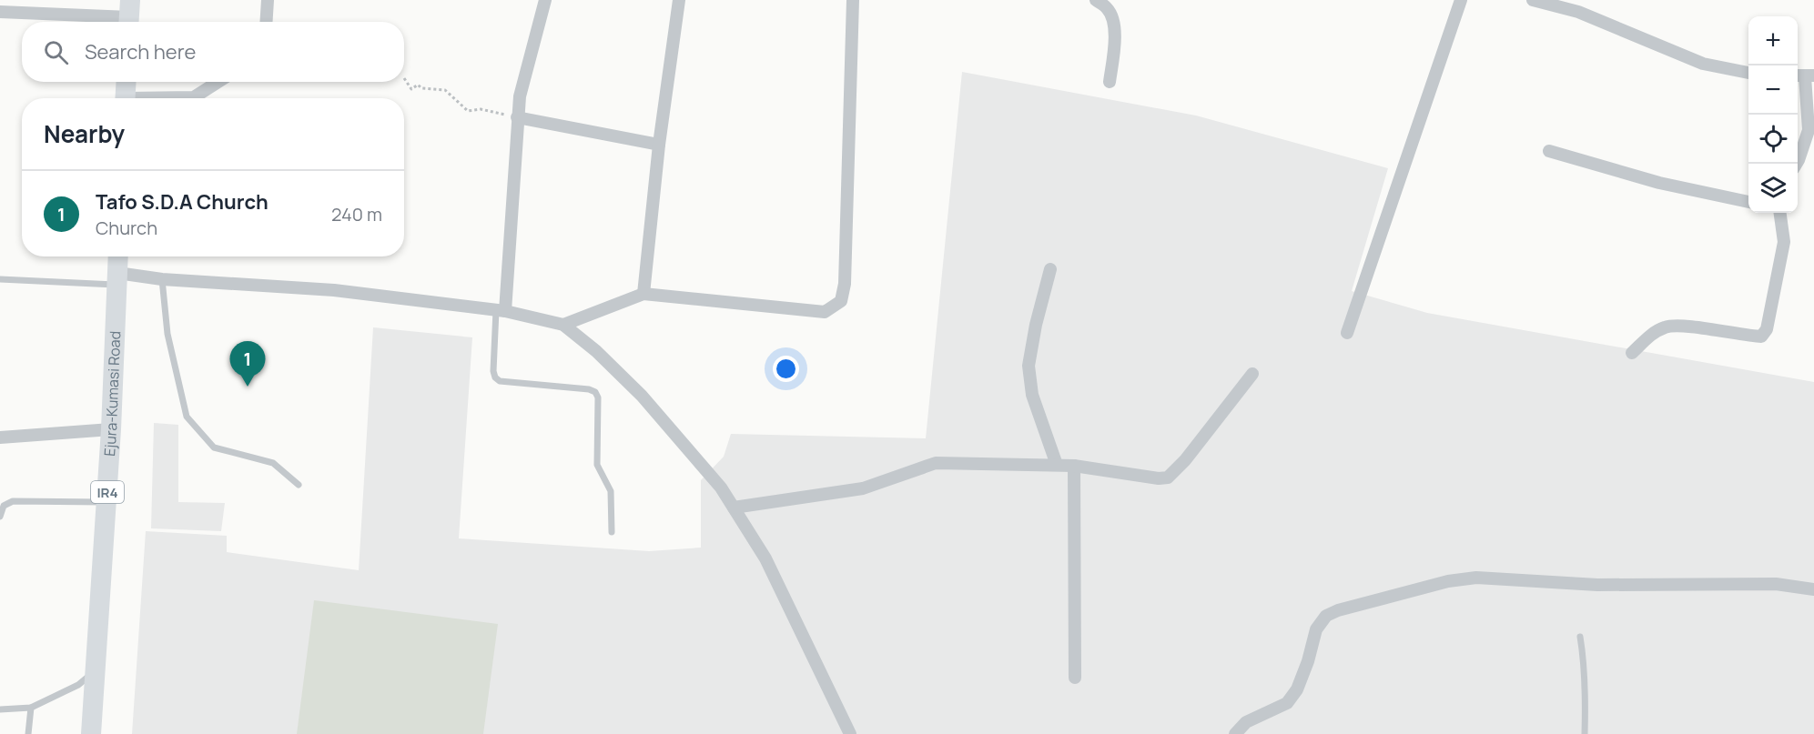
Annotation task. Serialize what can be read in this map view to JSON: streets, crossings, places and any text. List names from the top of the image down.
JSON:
{
  "streets": {
    "main road": ["Ejura-Kumasi Road", "IR4"]
  },
  "page": {
    "map_buttons": ["+", "−"],
    "search": "Search here",
    "heading": "Nearby",
    "list": [
      {
        "mark": "1",
        "name": "Tafo S.D.A Church",
        "note": "Church",
        "value": "240 m"
      }
    ],
    "pins": "1"
  }
}
